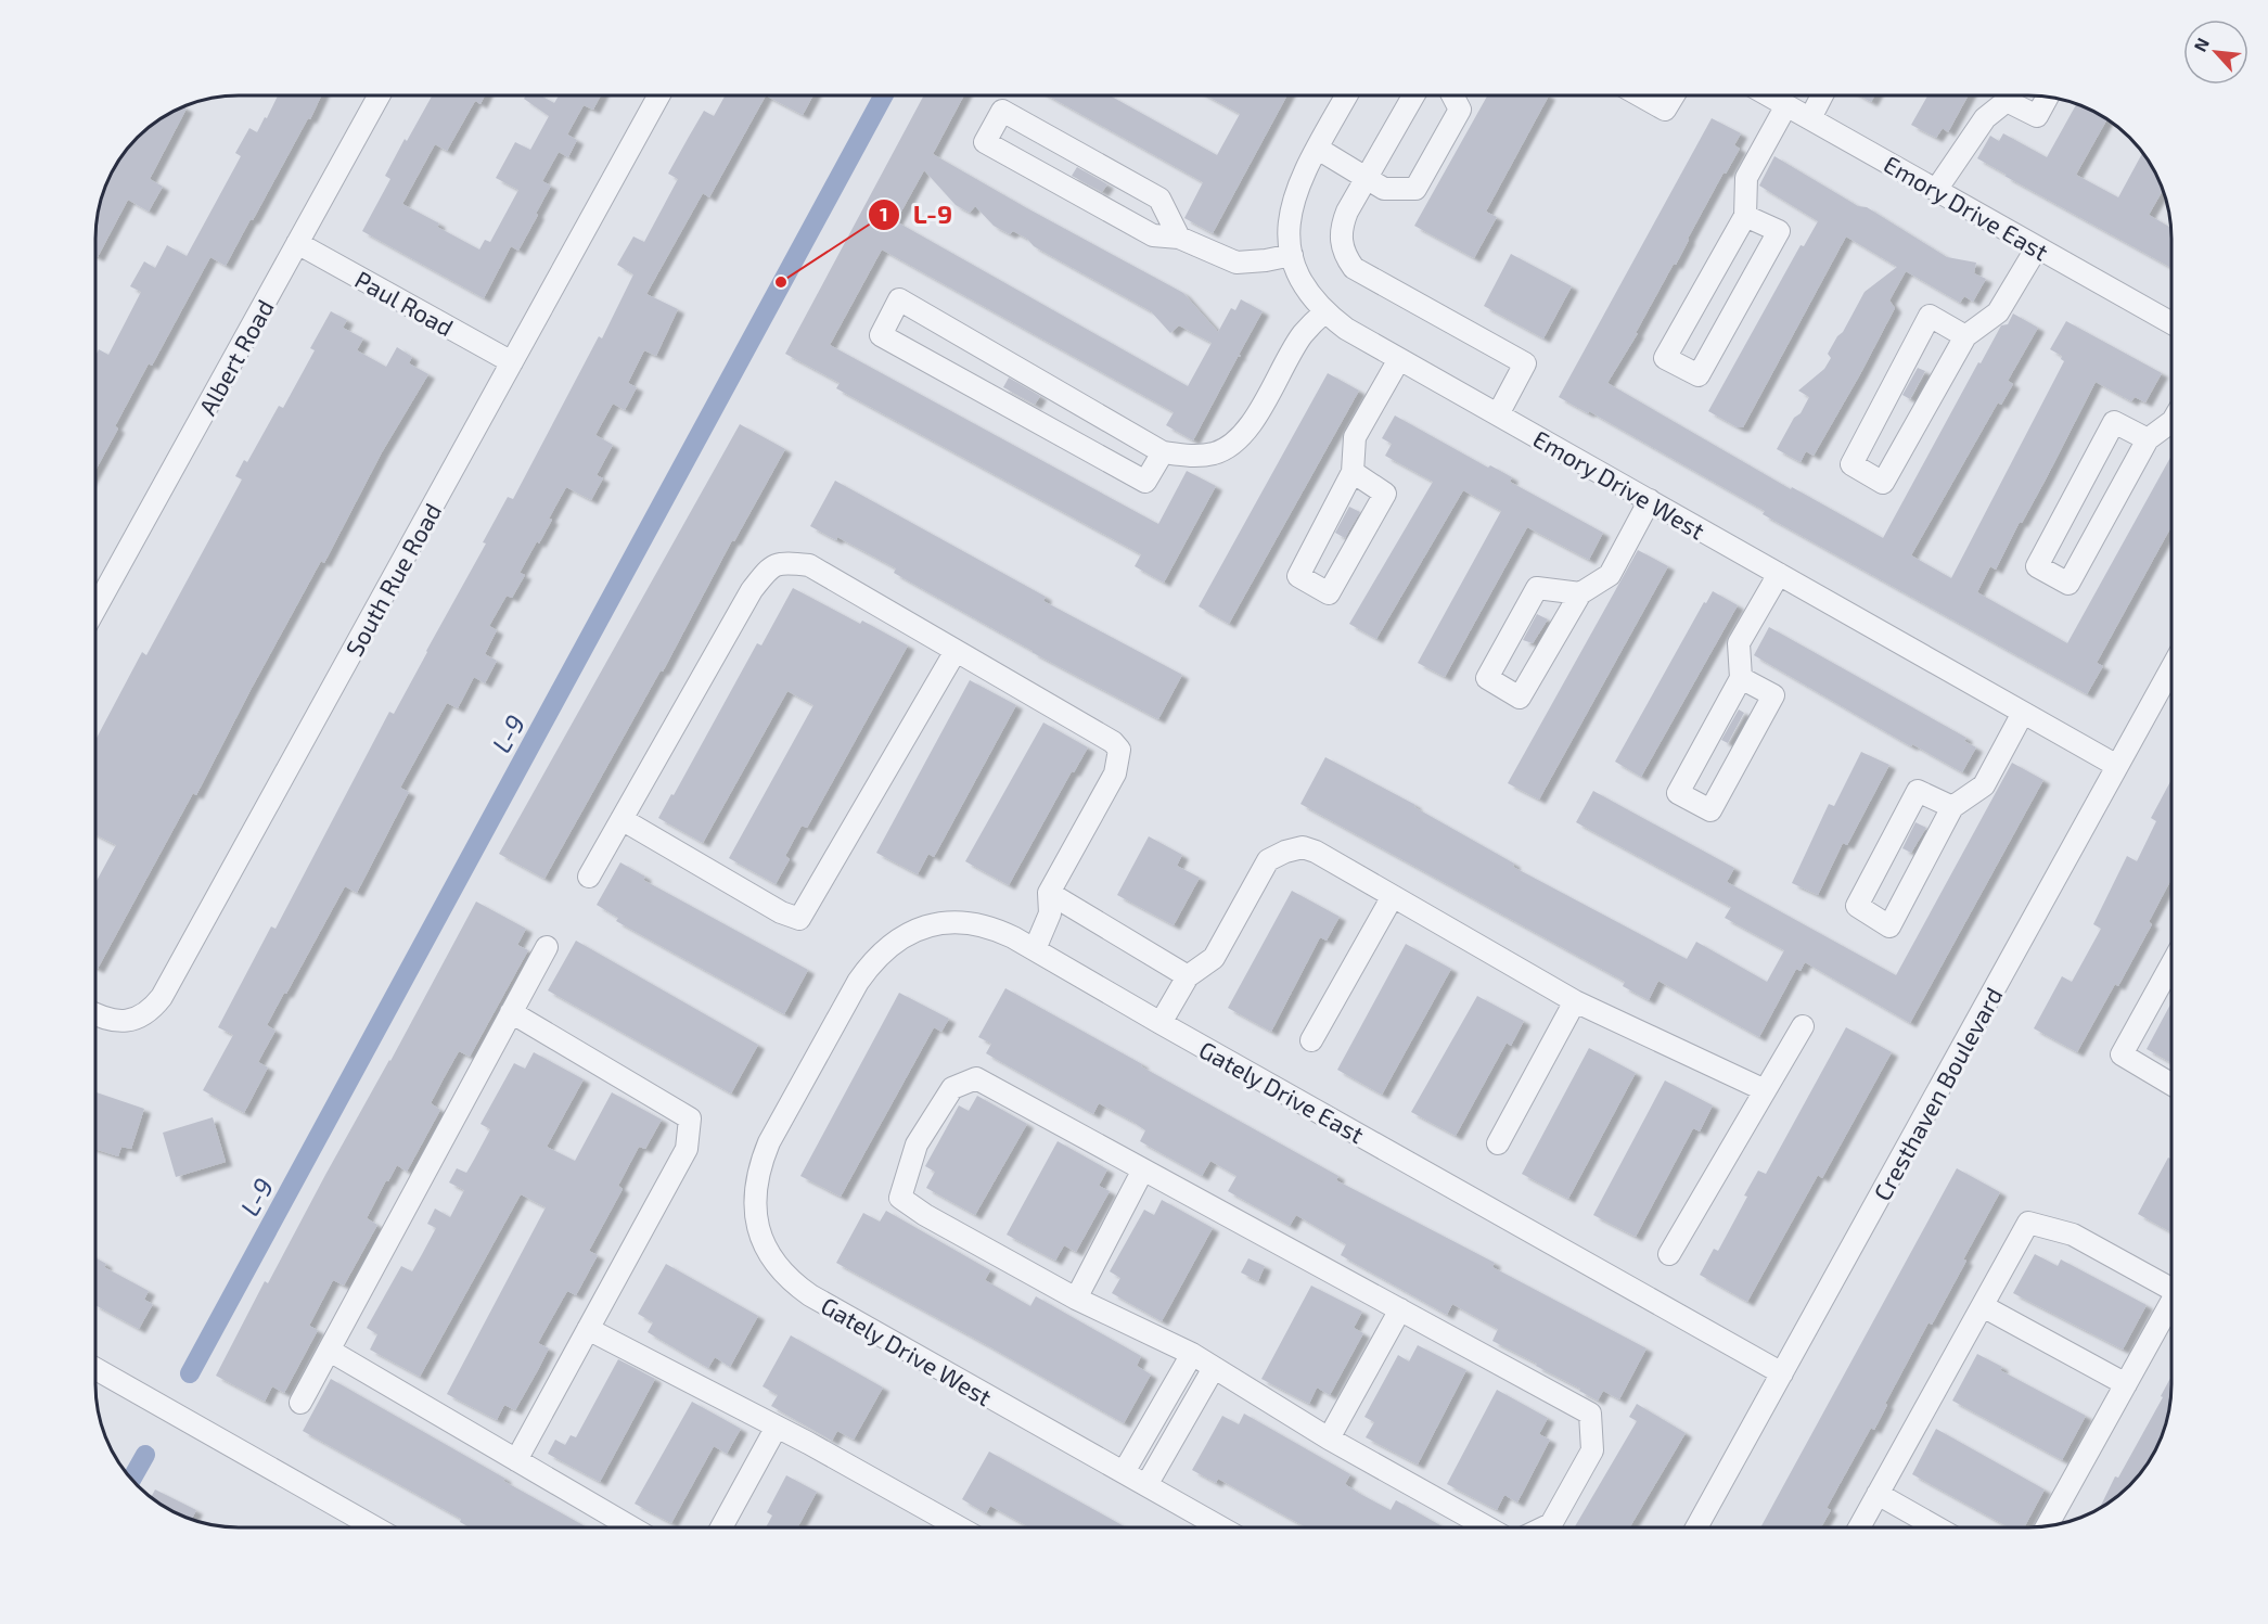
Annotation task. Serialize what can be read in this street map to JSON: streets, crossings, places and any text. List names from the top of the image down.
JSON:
{
  "streets": {
    "street": [
      "Emory Drive East",
      "Paul Road",
      "Albert Road",
      "Emory Drive West",
      "South Rue Road",
      "Gately Drive East",
      "Cresthaven Boulevard",
      "Gately Drive West"
    ]
  },
  "crossings": [
    ["Paul Road", "Albert Road"],
    ["Paul Road", "South Rue Road"],
    ["Emory Drive West", "Cresthaven Boulevard"],
    ["Gately Drive East", "Cresthaven Boulevard"],
    ["Gately Drive East", "Gately Drive West"]
  ],
  "water": ["L-9"],
  "places": ["L-9"],
  "north": "top left"
}
